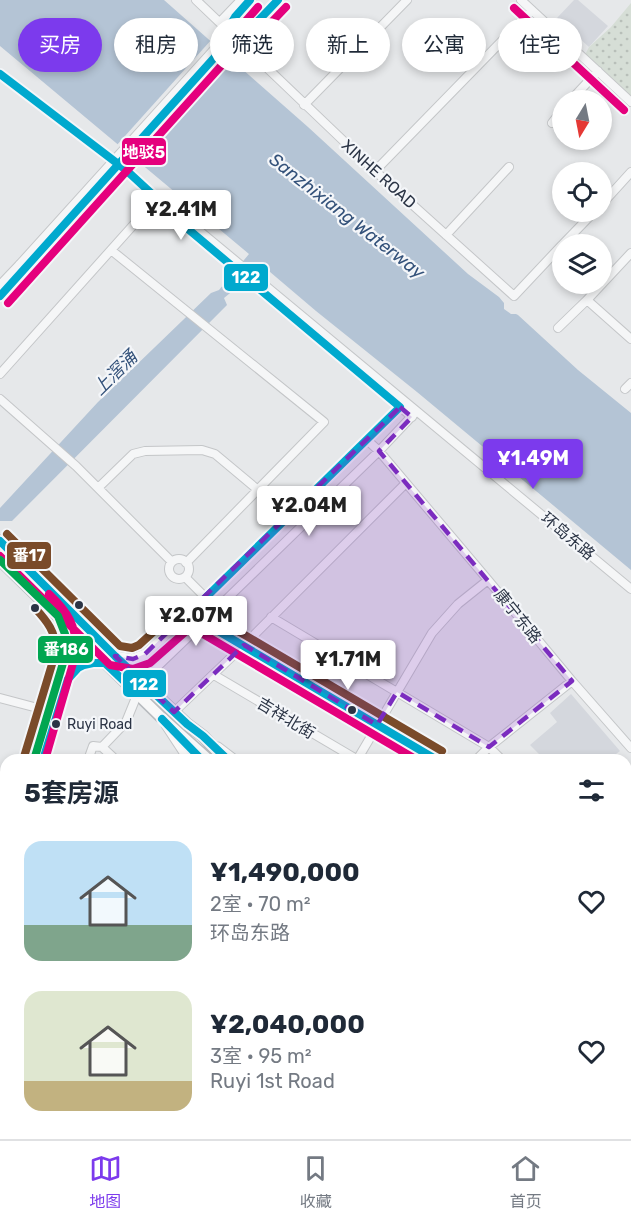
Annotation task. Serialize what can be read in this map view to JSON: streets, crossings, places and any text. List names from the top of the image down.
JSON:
{
  "streets": {
    "street": [
      "XINHE ROAD",
      "环岛东路",
      "康宁东路",
      "吉祥北街"
    ]
  },
  "water": ["Sanzhixiang Waterway", "上滘涌"],
  "places": ["Ruyi Road"],
  "lines": [
    "transit line 122",
    "transit line 地驳5",
    "transit line 番17",
    "transit line 番186"
  ],
  "north": "bottom",
  "page": {
    "chip": [
      "买房",
      "租房",
      "筛选",
      "新上",
      "公寓",
      "住宅"
    ],
    "price": [
      "¥2.41M",
      "¥1.49M",
      "¥2.04M",
      "¥2.07M",
      "¥1.71M"
    ],
    "heading": "5套房源",
    "list": [
      {
        "name": "¥1,490,000",
        "note": "2室 · 70 m² · 环岛东路"
      },
      {
        "name": "¥2,040,000",
        "note": "3室 · 95 m² · Ruyi 1st Road"
      }
    ],
    "tabs": ["地图", "收藏", "首页"]
  }
}
